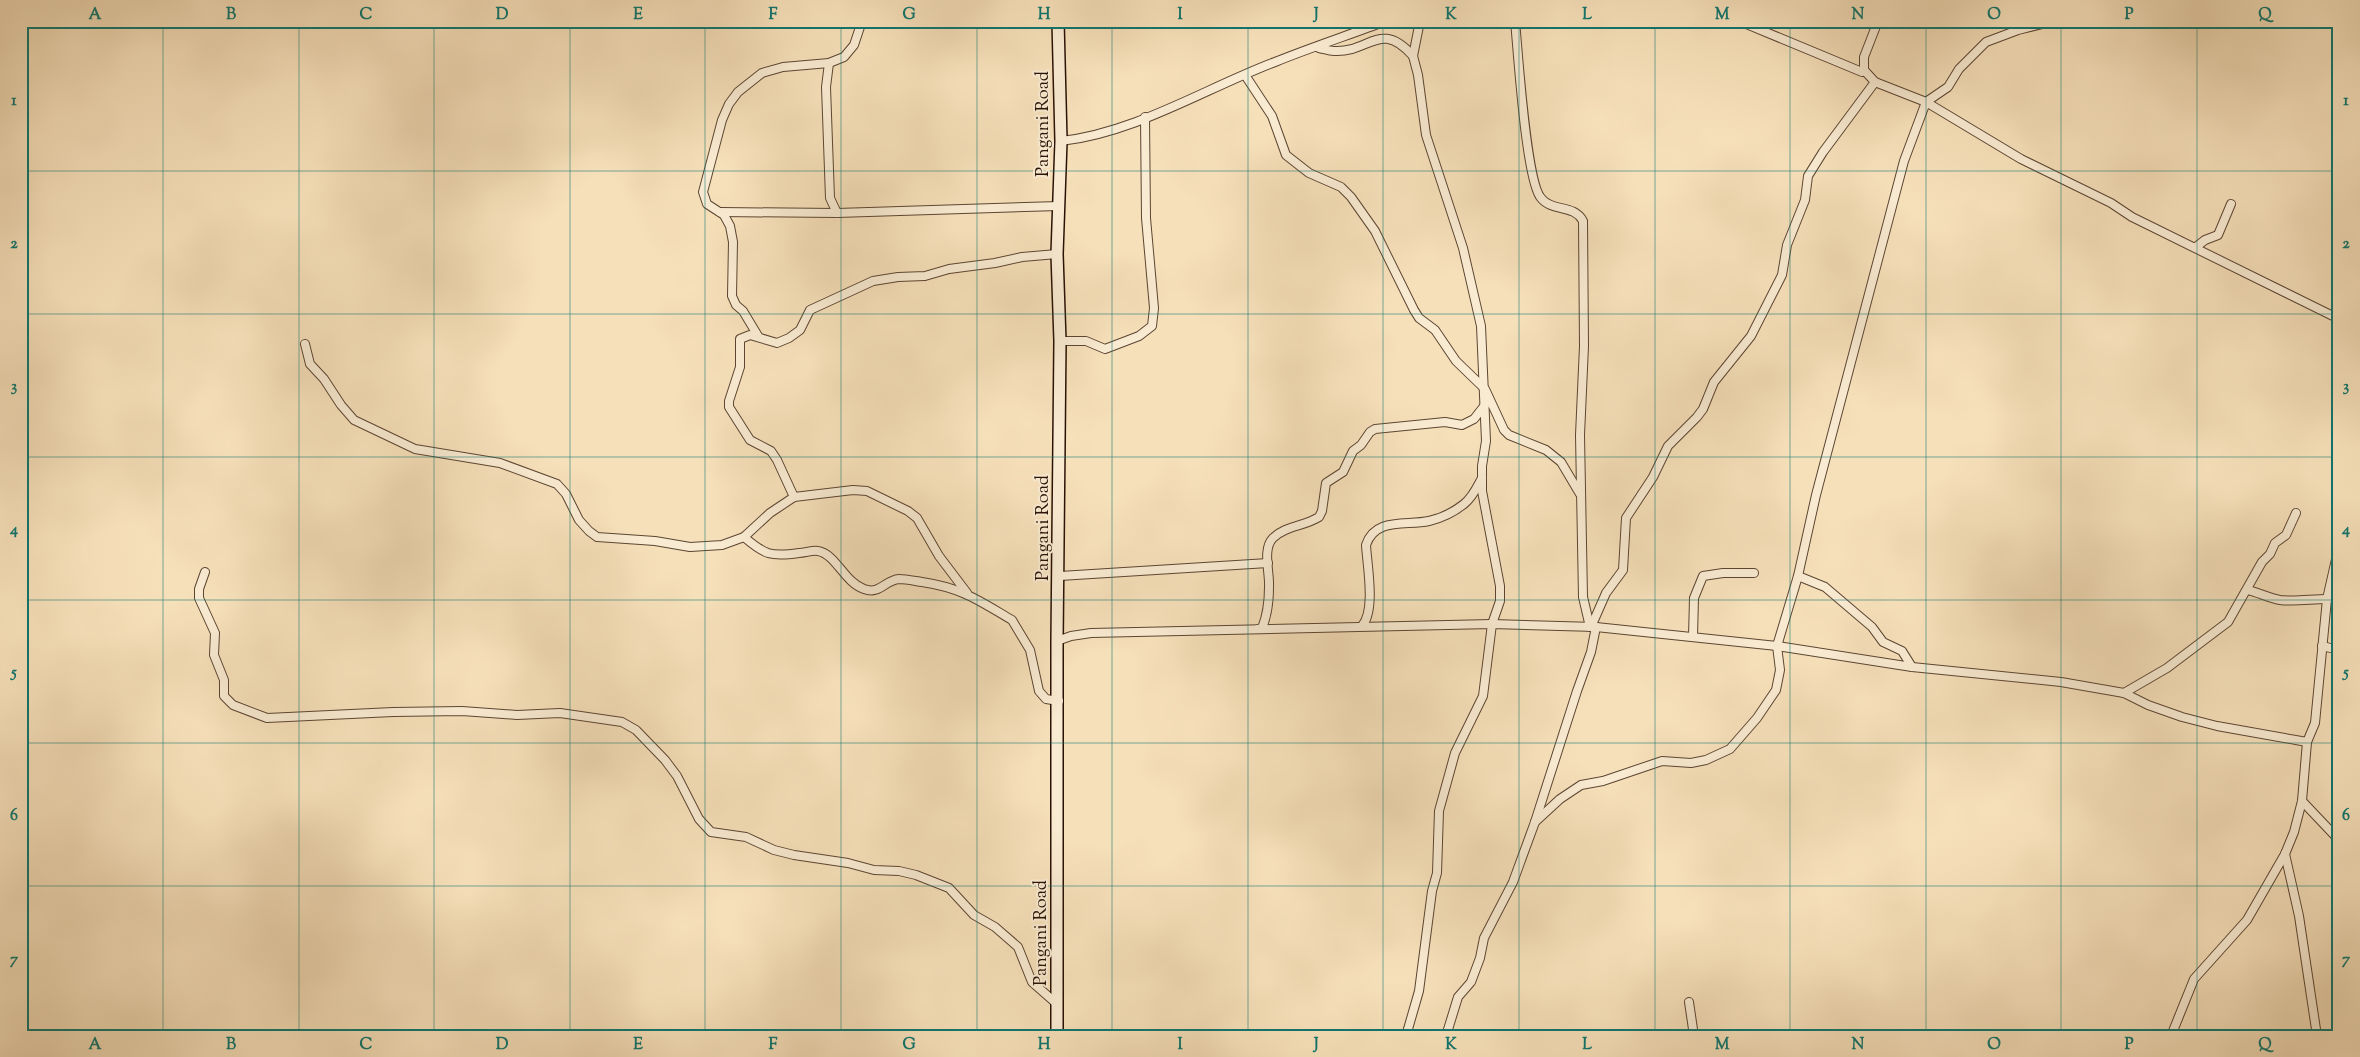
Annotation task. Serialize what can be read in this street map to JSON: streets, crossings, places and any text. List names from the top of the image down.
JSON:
{
  "streets": {
    "main road": ["Pangani Road"]
  },
  "grid": {
    "columns": [
      "A",
      "B",
      "C",
      "D",
      "E",
      "F",
      "G",
      "H",
      "I",
      "J",
      "K",
      "L",
      "M",
      "N",
      "O",
      "P",
      "Q"
    ],
    "rows": [
      "1",
      "2",
      "3",
      "4",
      "5",
      "6",
      "7"
    ]
  }
}
